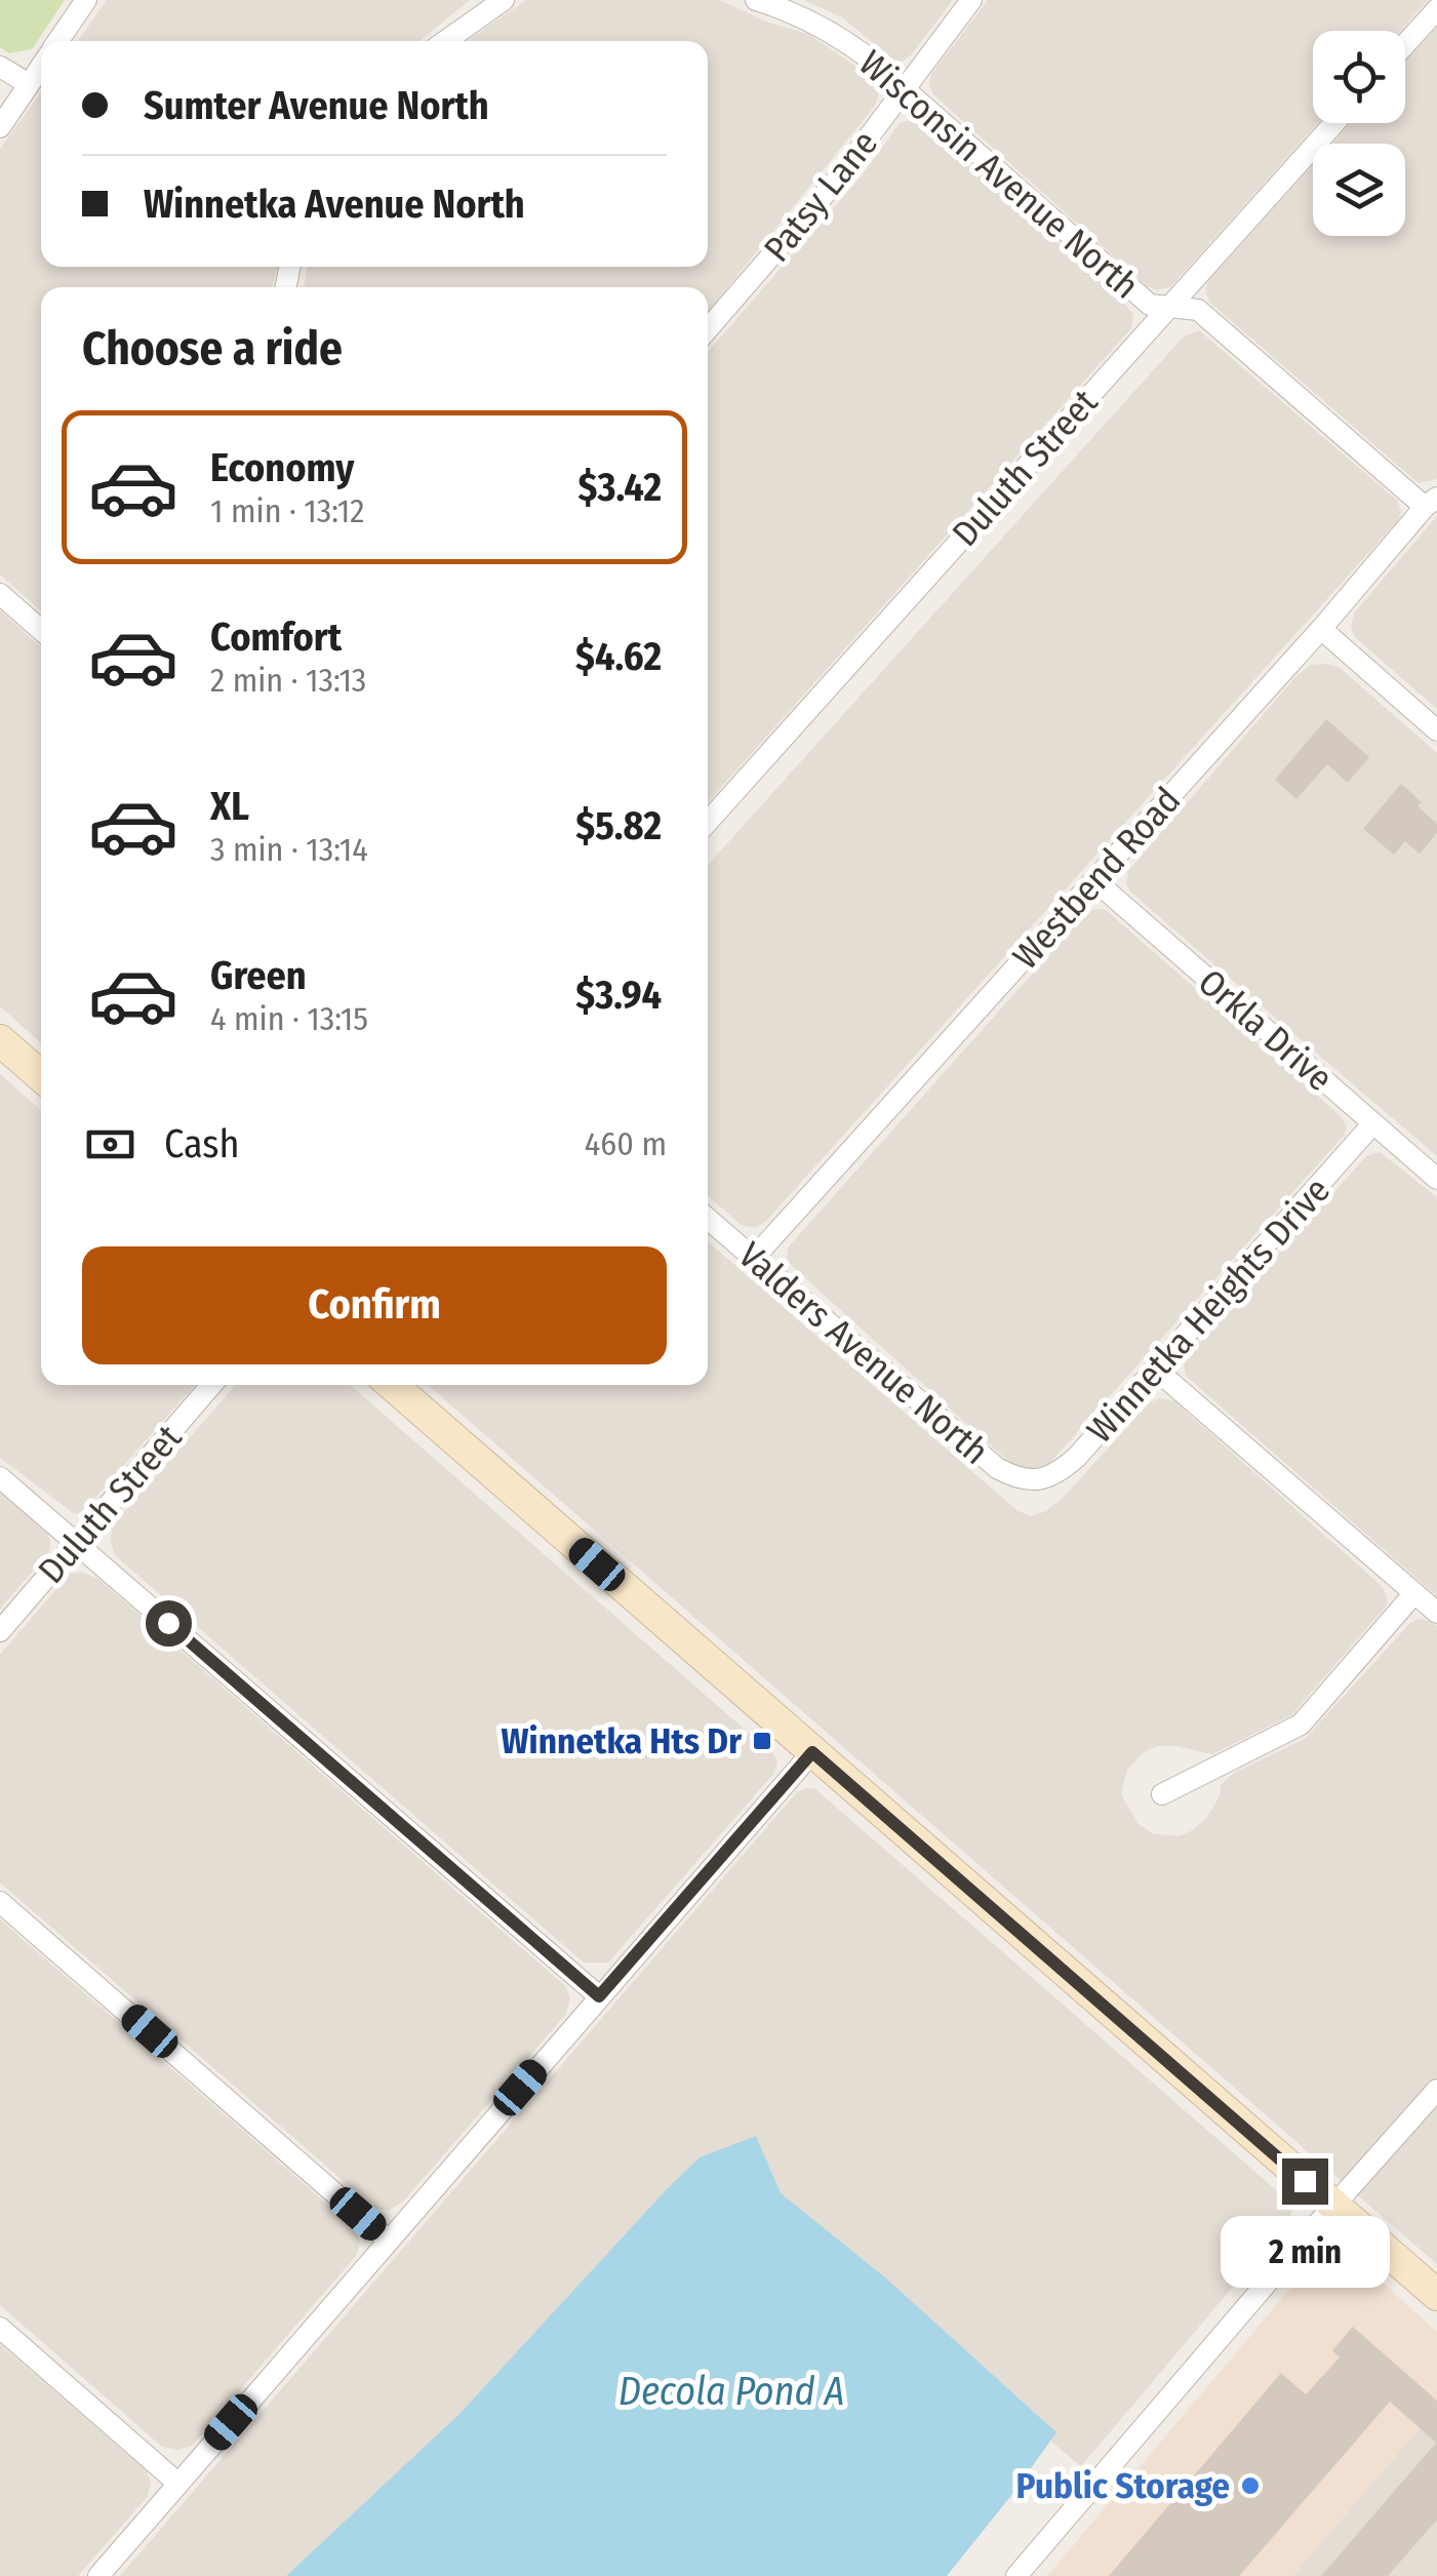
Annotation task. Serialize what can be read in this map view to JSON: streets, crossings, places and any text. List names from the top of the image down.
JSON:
{
  "streets": {
    "street": [
      "Wisconsin Avenue North",
      "Patsy Lane",
      "Duluth Street",
      "Westbend Road",
      "Orkla Drive",
      "Winnetka Heights Drive",
      "Valders Avenue North"
    ]
  },
  "crossings": [
    ["Wisconsin Avenue North", "Patsy Lane"],
    ["Wisconsin Avenue North", "Duluth Street"],
    ["Wisconsin Avenue North", "Westbend Road"],
    ["Westbend Road", "Orkla Drive"],
    ["Westbend Road", "Valders Avenue North"],
    ["Orkla Drive", "Winnetka Heights Drive"],
    ["Winnetka Heights Drive", "Valders Avenue North"]
  ],
  "water": ["Decola Pond A"],
  "places": {
    "transit": ["Winnetka Hts Dr"],
    "other": ["Public Storage"]
  },
  "page": {
    "banner": ["Sumter Avenue North", "Winnetka Avenue North"],
    "heading": "Choose a ride",
    "list": [
      {
        "name": "Economy",
        "note": "1 min · 13:12",
        "value": "$3.42"
      },
      {
        "name": "Comfort",
        "note": "2 min · 13:13",
        "value": "$4.62"
      },
      {
        "name": "XL",
        "note": "3 min · 13:14",
        "value": "$5.82"
      },
      {
        "name": "Green",
        "note": "4 min · 13:15",
        "value": "$3.94"
      }
    ],
    "pay": ["Cash", "460 m"],
    "buttons": "Confirm",
    "bubble": "2 min"
  }
}
